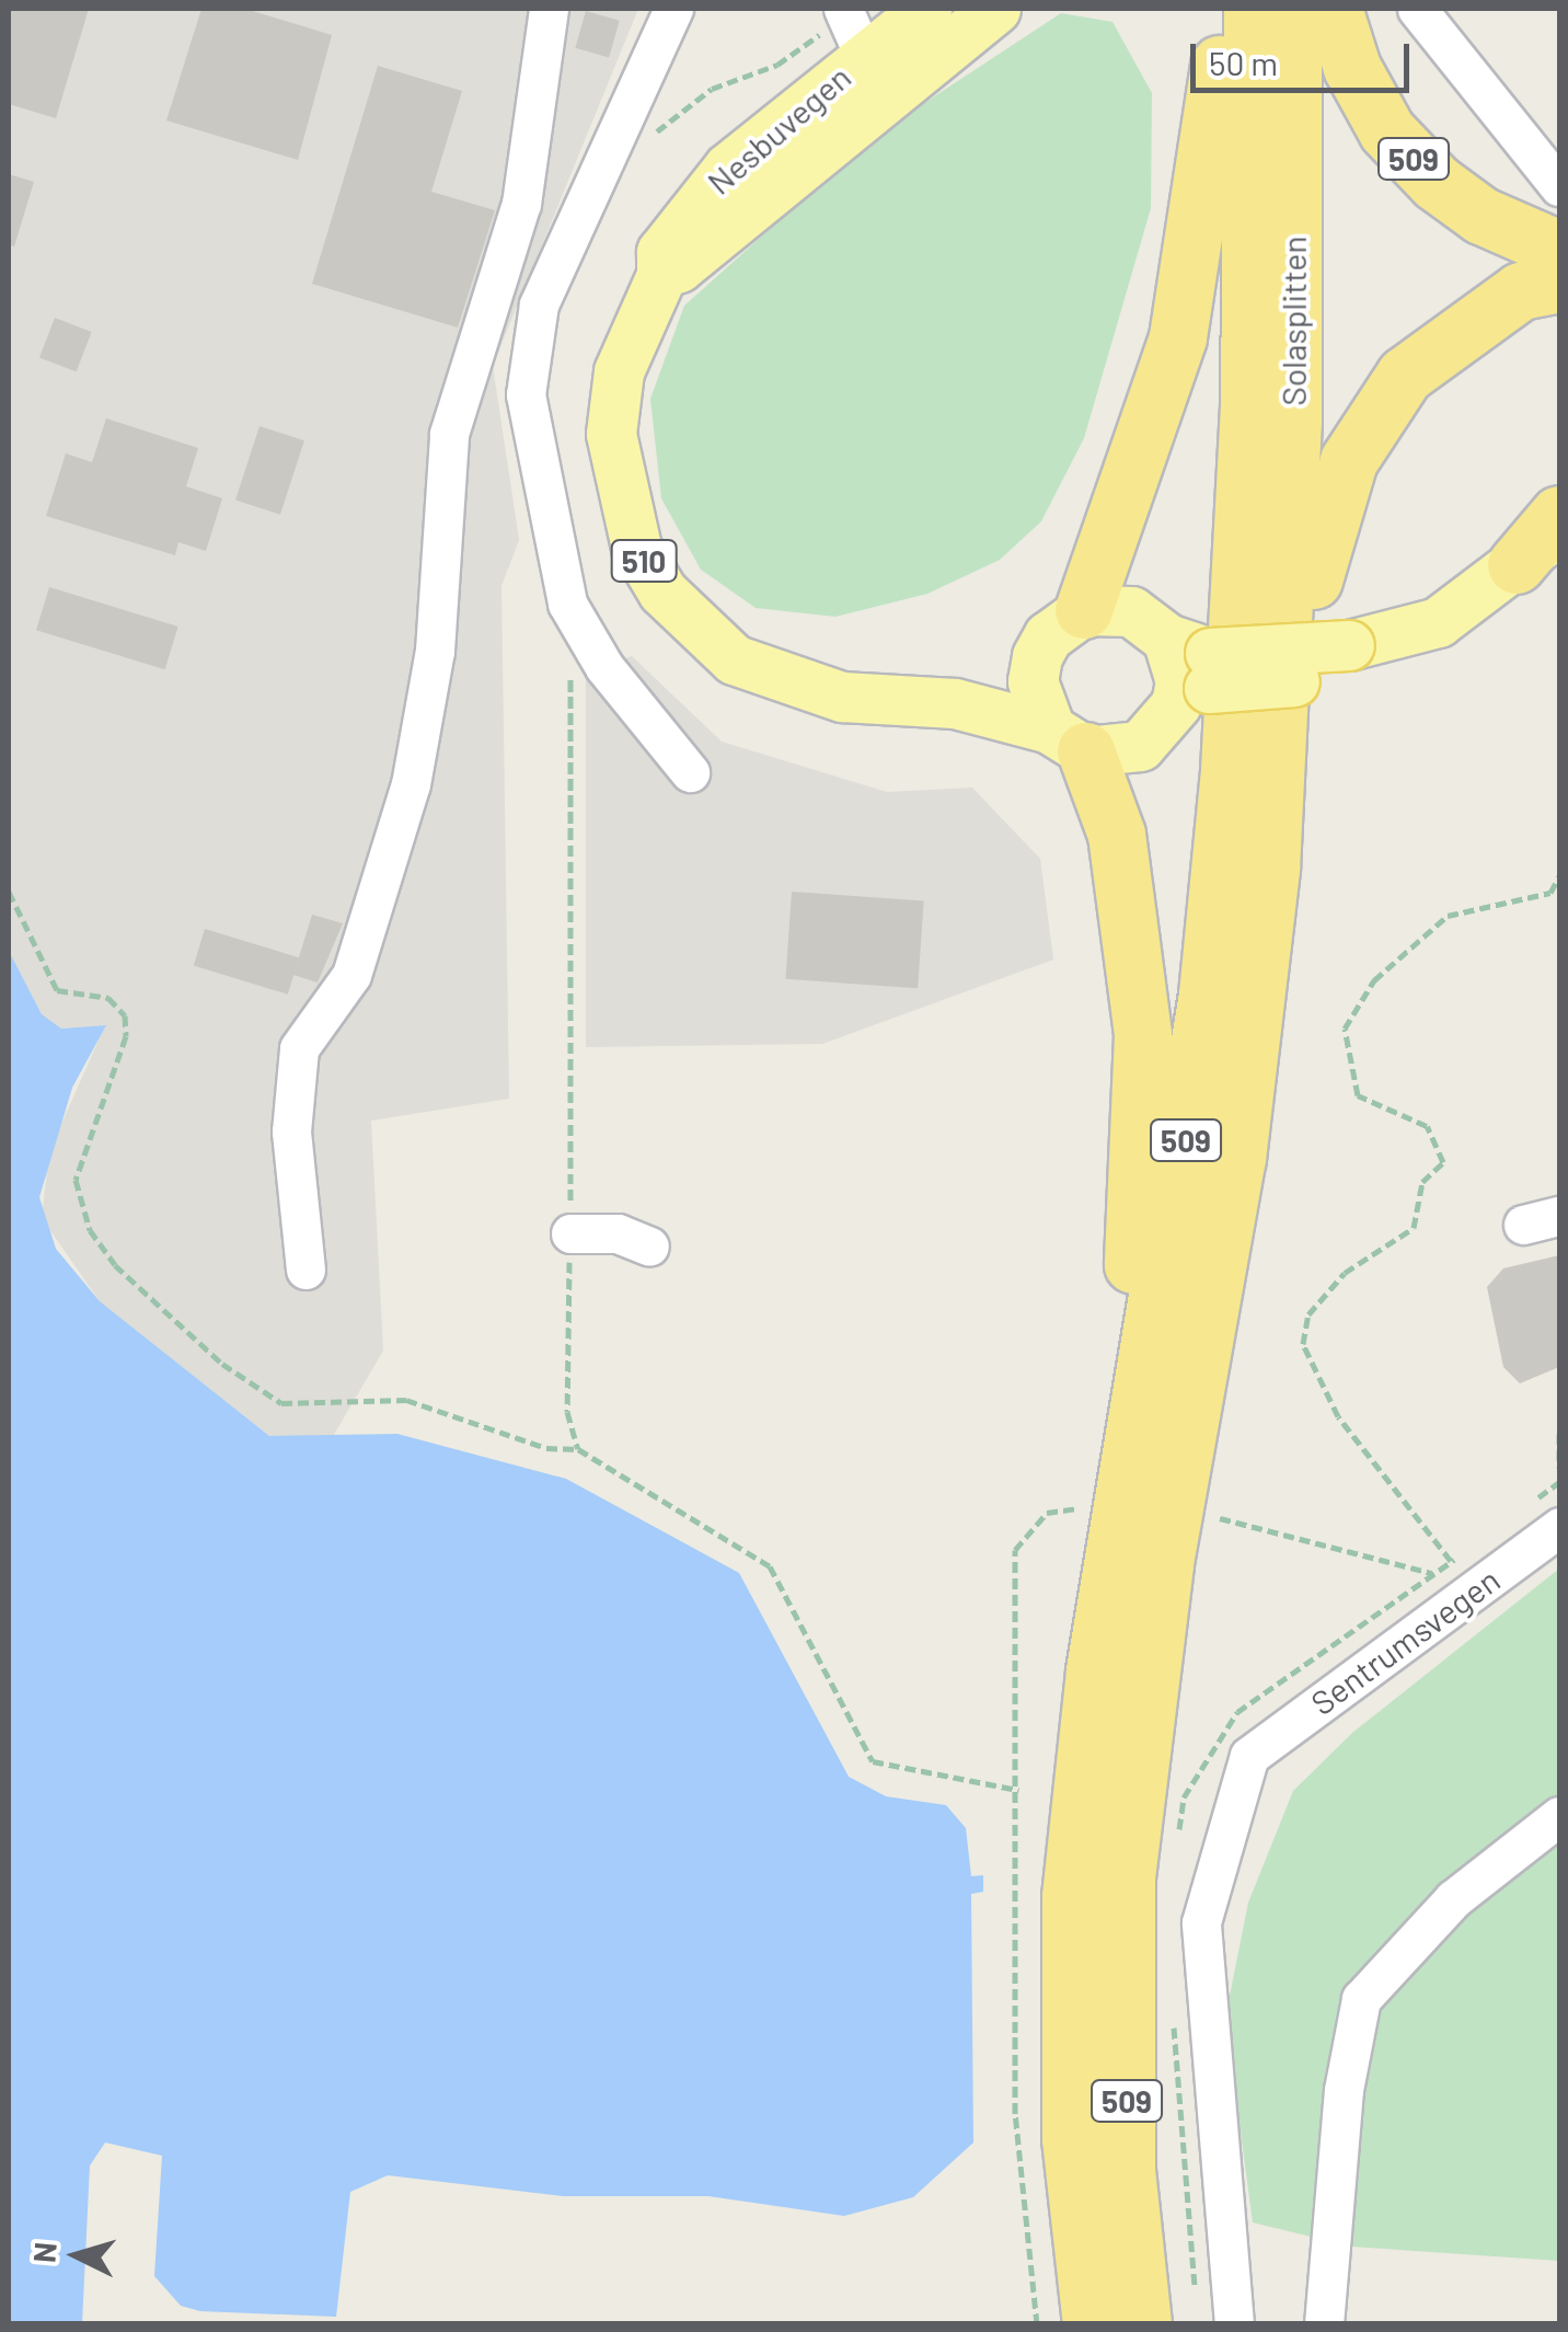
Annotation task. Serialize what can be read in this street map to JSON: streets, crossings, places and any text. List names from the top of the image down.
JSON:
{
  "streets": {
    "highway": ["509", "Solasplitten"],
    "main road": ["Nesbuvegen", "510"],
    "street": ["Sentrumsvegen"]
  },
  "crossings": [
    ["Nesbuvegen", "510"],
    ["509", "Solasplitten"],
    ["509", "510"]
  ],
  "scale_bar": "50 m",
  "north": "left"
}
